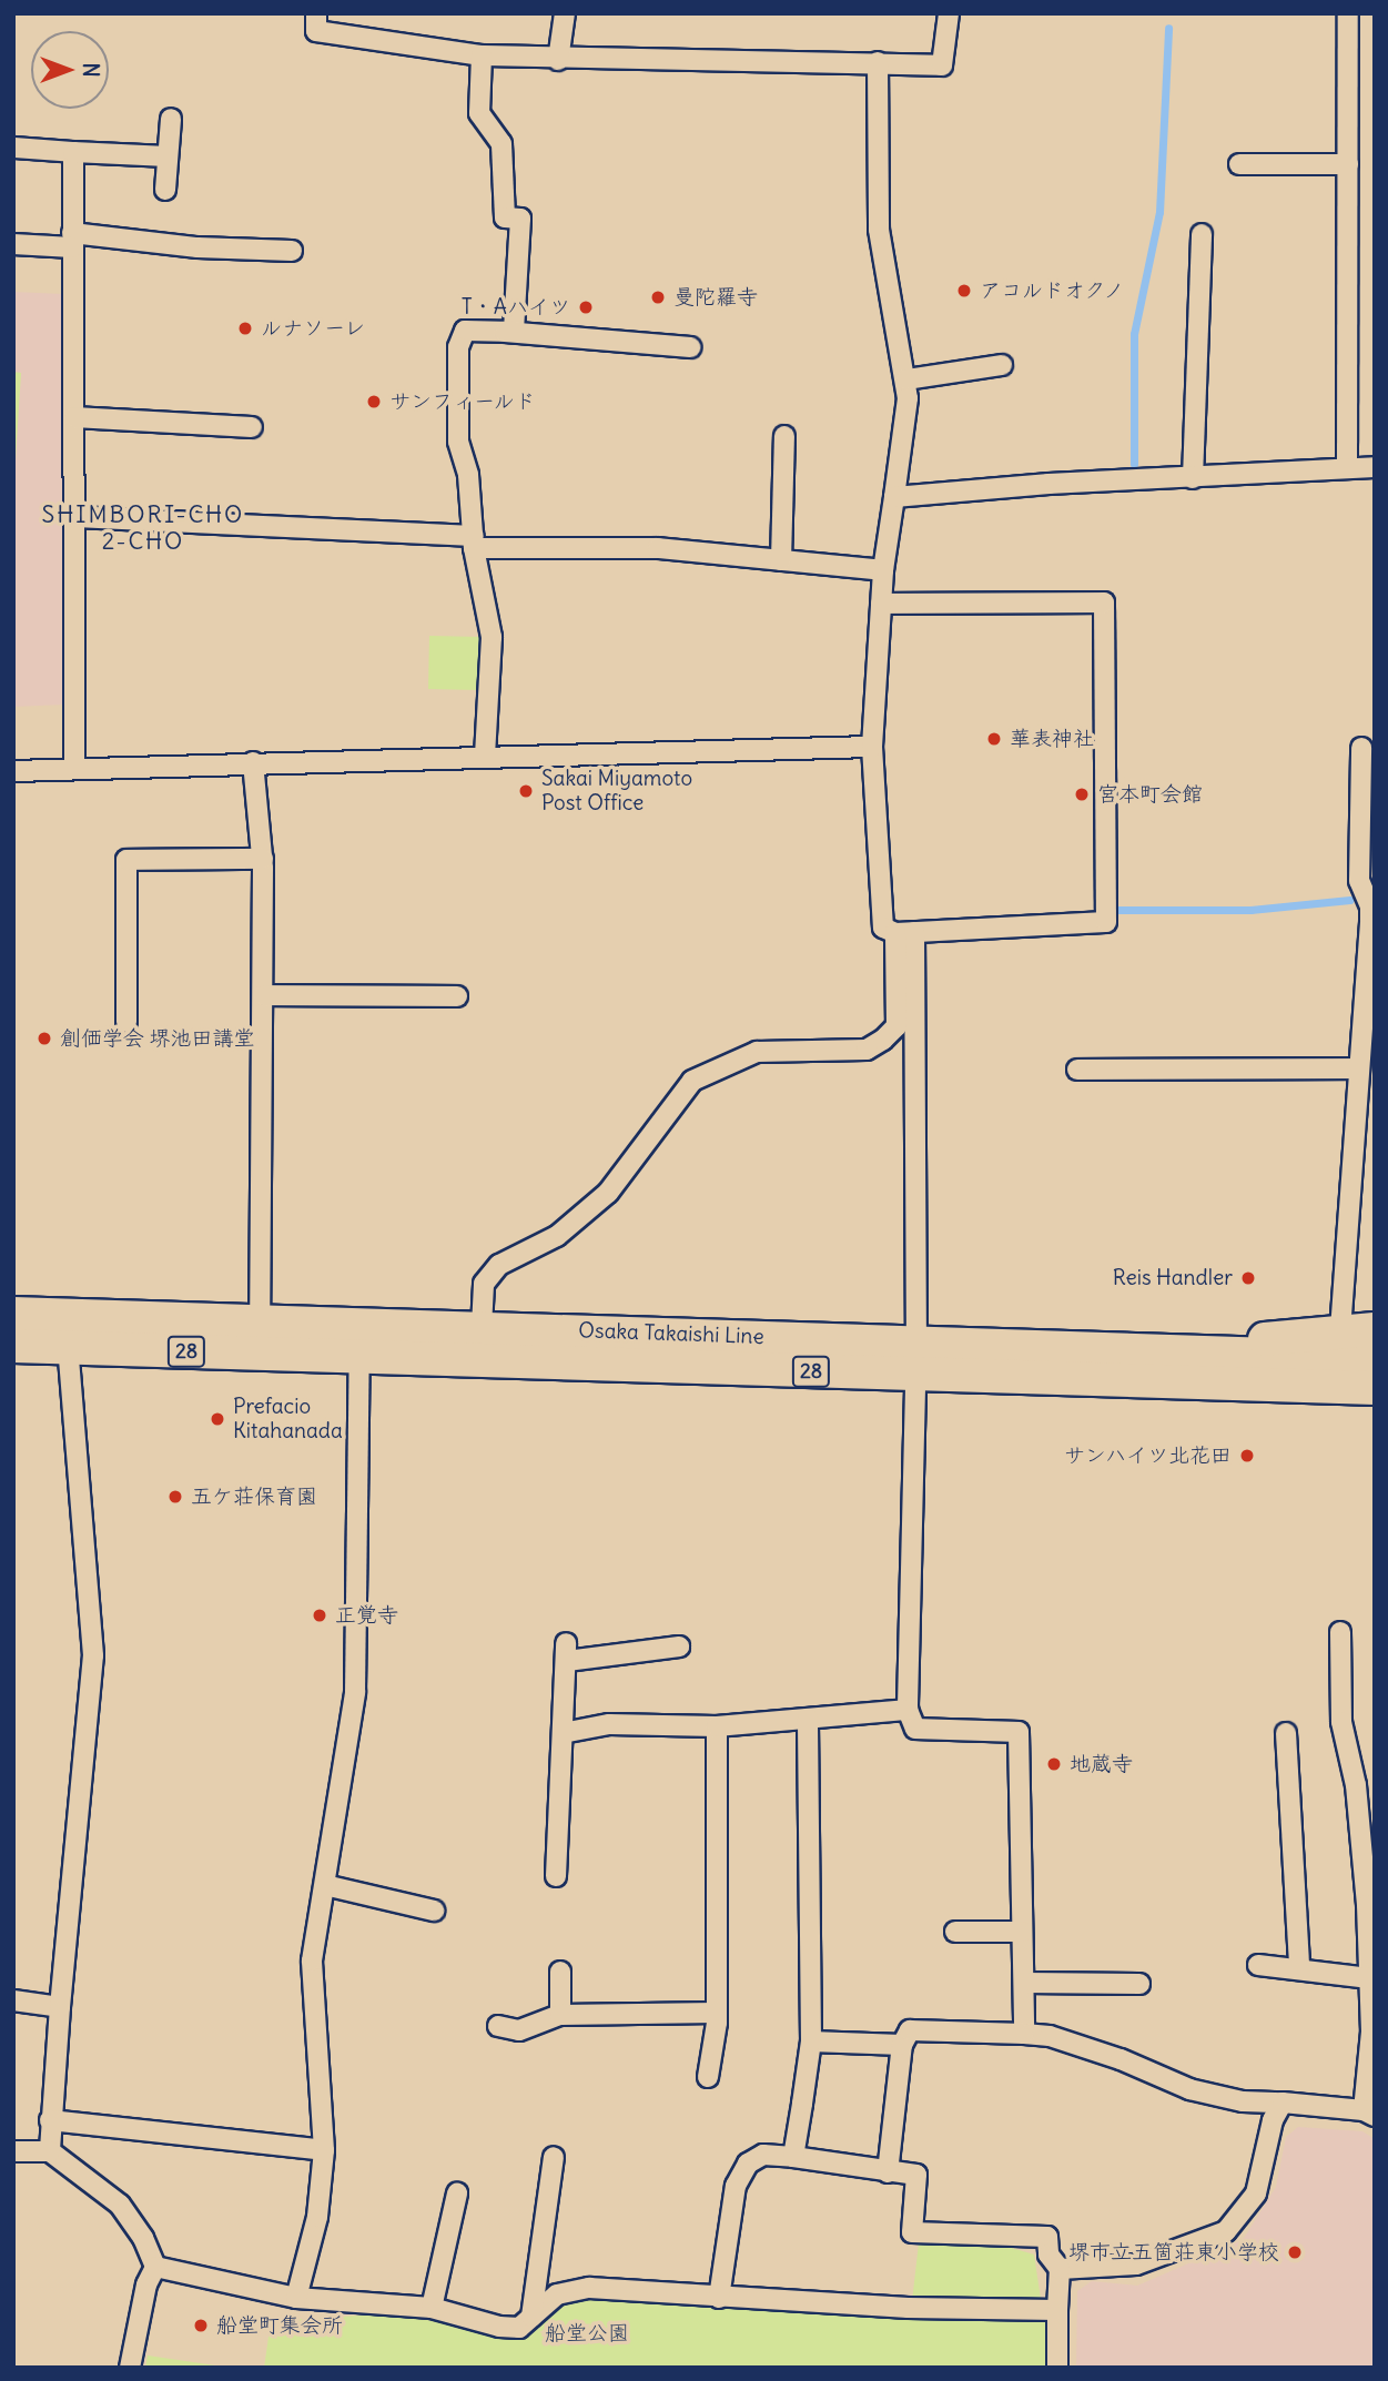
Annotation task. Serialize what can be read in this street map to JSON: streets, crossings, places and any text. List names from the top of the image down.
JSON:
{
  "streets": {
    "main road": ["Osaka Takaishi Line", "28"]
  },
  "districts": ["SHIMBORI-CHO 2-CHO"],
  "parks": ["船堂公園"],
  "places": [
    "アコルドオクノ",
    "曼陀羅寺",
    "T・Aハイツ",
    "ルナソーレ",
    "サンフィールド",
    "華表神社",
    "Sakai Miyamoto Post Office",
    "宮本町会館",
    "創価学会 堺池田講堂",
    "Reis Handler",
    "Prefacio Kitahanada",
    "サンハイツ北花田",
    "五ケ荘保育園",
    "正覚寺",
    "地蔵寺",
    "堺市立五箇荘東小学校",
    "船堂町集会所"
  ],
  "north": "right"
}
